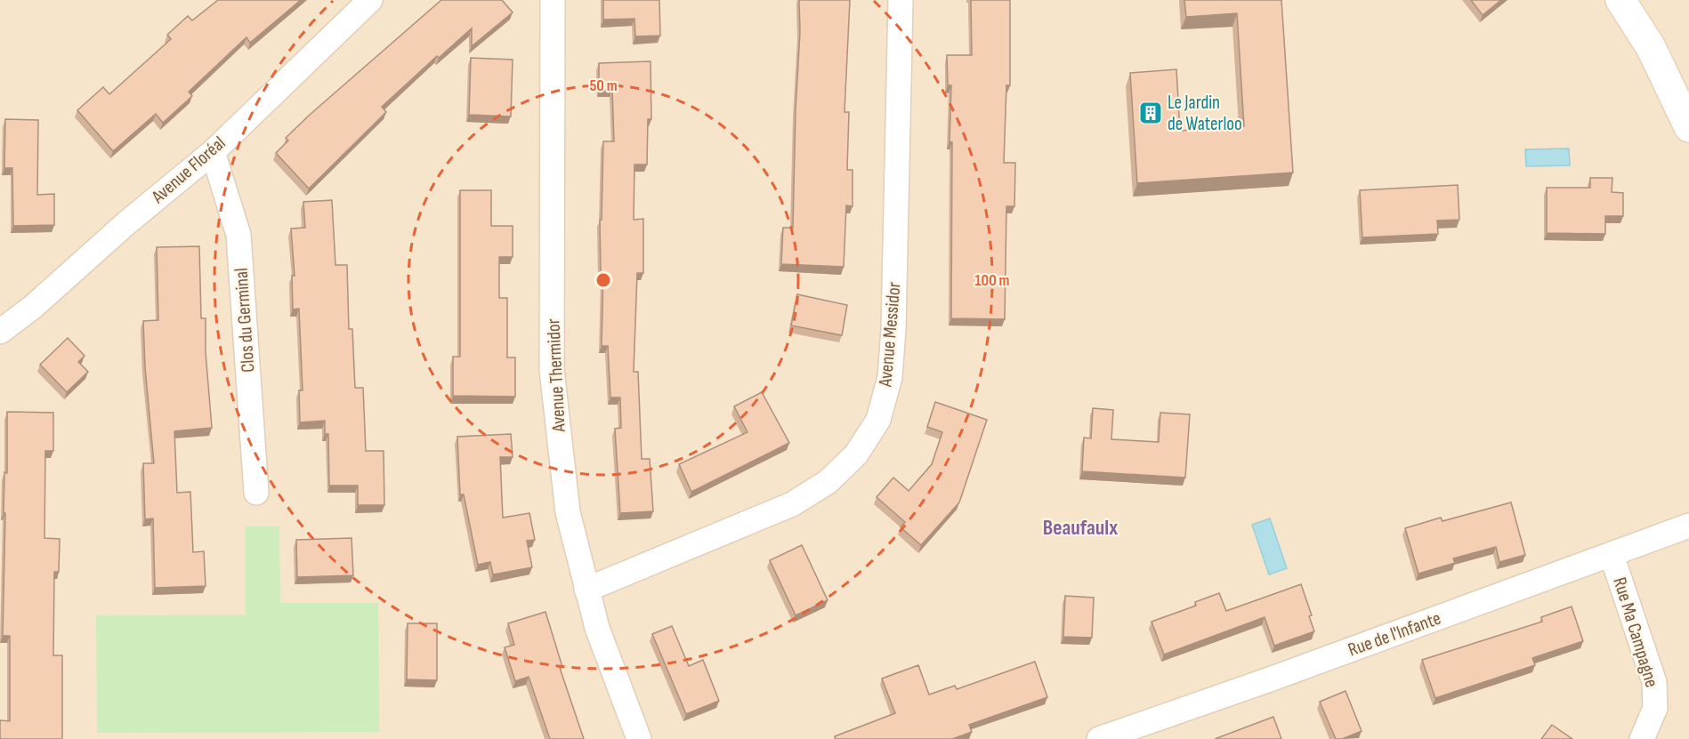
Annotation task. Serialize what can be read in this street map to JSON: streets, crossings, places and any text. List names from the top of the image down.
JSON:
{
  "streets": {
    "street": [
      "Avenue Floréal",
      "Clos du Germinal",
      "Avenue Messidor",
      "Avenue Thermidor",
      "Rue Ma Campagne",
      "Rue de l'Infante"
    ]
  },
  "crossings": [
    ["Avenue Floréal", "Clos du Germinal"],
    ["Avenue Messidor", "Avenue Thermidor"],
    ["Rue Ma Campagne", "Rue de l'Infante"]
  ],
  "districts": ["Beaufaulx"],
  "places": {
    "building": ["Le Jardin de Waterloo"]
  },
  "rings": ["50 m", "100 m"]
}
